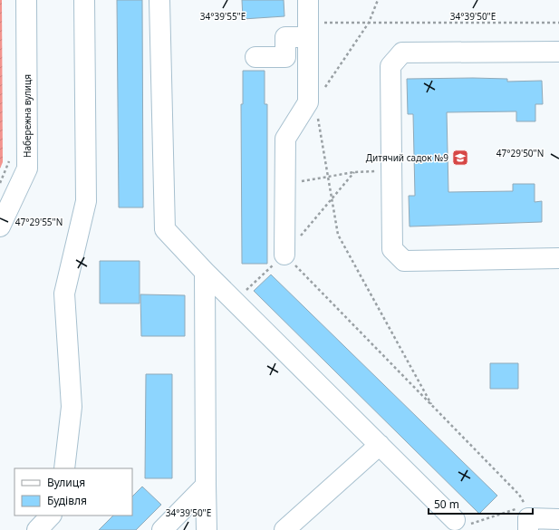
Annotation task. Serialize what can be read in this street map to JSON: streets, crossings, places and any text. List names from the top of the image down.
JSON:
{
  "streets": {
    "street": ["Набережна вулиця"]
  },
  "places": {
    "school or university": ["Дитячий садок №9"]
  },
  "legend": ["Вулиця", "Будівля"],
  "scale_bar": "50 m",
  "coordinates": [
    "34°39'55\"E",
    "34°39'50\"E",
    "47°29'50\"N",
    "47°29'55\"N"
  ]
}
